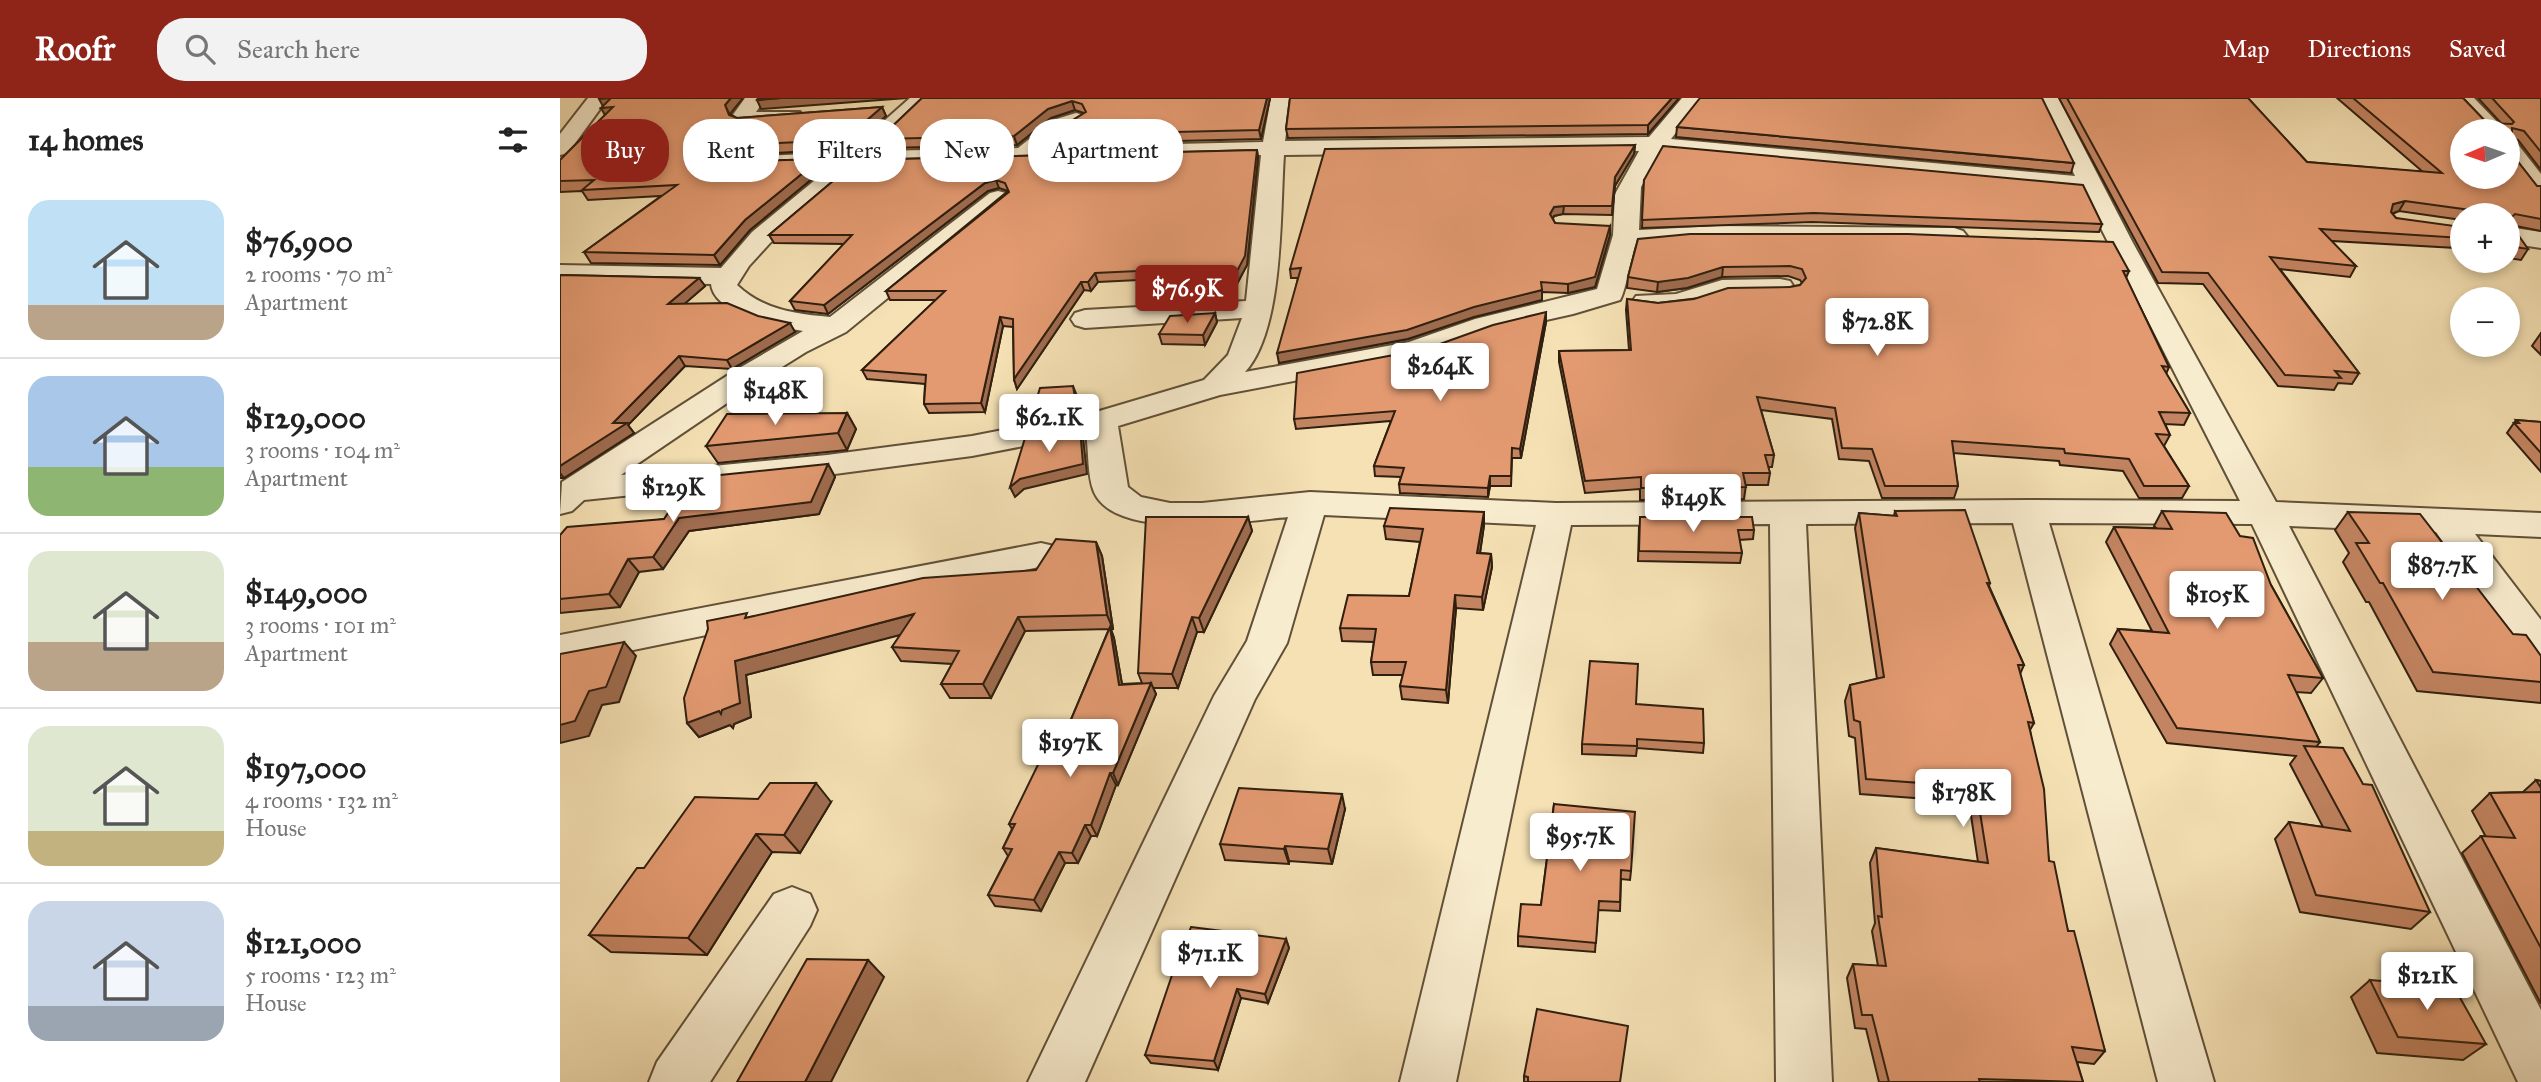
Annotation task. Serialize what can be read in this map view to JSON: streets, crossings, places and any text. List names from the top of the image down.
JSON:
{
  "north": "left",
  "page": {
    "header": "Roofr",
    "search": "Search here",
    "nav": ["Map", "Directions", "Saved"],
    "heading": "14 homes",
    "map_buttons": ["+", "−"],
    "chip": [
      "Buy",
      "Rent",
      "Filters",
      "New",
      "Apartment"
    ],
    "list": [
      {
        "name": "$76,900",
        "note": "2 rooms · 70 m² · Apartment"
      },
      {
        "name": "$129,000",
        "note": "3 rooms · 104 m² · Apartment"
      },
      {
        "name": "$149,000",
        "note": "3 rooms · 101 m² · Apartment"
      },
      {
        "name": "$197,000",
        "note": "4 rooms · 132 m² · House"
      },
      {
        "name": "$121,000",
        "note": "5 rooms · 123 m² · House"
      }
    ],
    "price": [
      "$76.9K",
      "$72.8K",
      "$264K",
      "$148K",
      "$62.1K",
      "$129K",
      "$149K",
      "$87.7K",
      "$105K",
      "$197K",
      "$178K",
      "$95.7K",
      "$71.1K",
      "$121K"
    ]
  }
}
